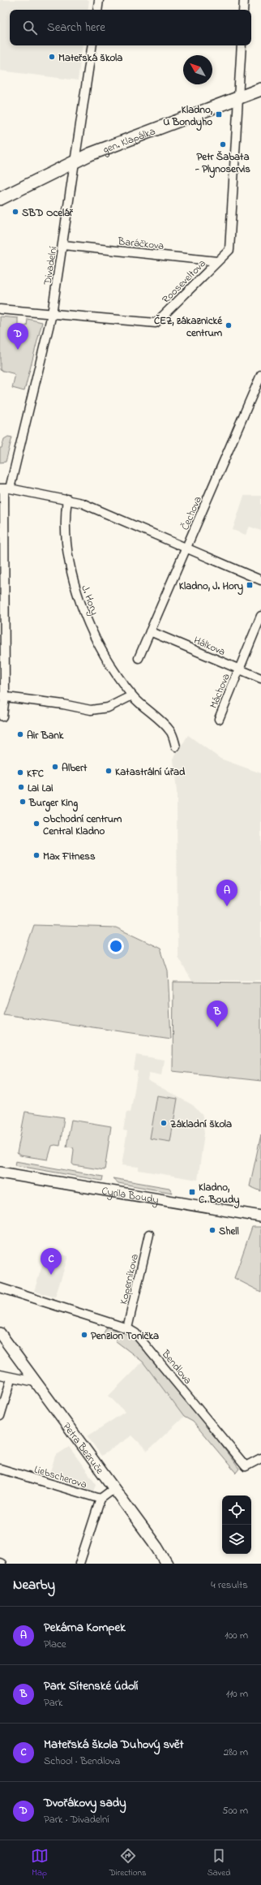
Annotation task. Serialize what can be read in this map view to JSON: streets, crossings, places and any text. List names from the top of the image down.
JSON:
{
  "streets": {
    "main road": ["gen. Klapálka"],
    "street": [
      "Baráčkova",
      "Divadelní",
      "Rooseveltova",
      "Čechova",
      "J. Hory",
      "Hálkova",
      "Máchova",
      "Cyrila Boudy",
      "Koperníkova",
      "Bendlova",
      "Petra Bezruče",
      "Liebscherova"
    ]
  },
  "crossings": [
    ["gen. Klapálka", "Divadelní"],
    ["gen. Klapálka", "Rooseveltova"],
    ["Baráčkova", "Divadelní"],
    ["Baráčkova", "Rooseveltova"],
    ["Divadelní", "Rooseveltova"],
    ["Čechova", "Hálkova"],
    ["Hálkova", "Máchova"],
    ["Koperníkova", "Bendlova"]
  ],
  "places": {
    "other": [
      "Mateřská škola",
      "Petr Šabata - Plynoservis",
      "SBD Ocelář",
      "ČEZ, zákaznické centrum",
      "Air Bank",
      "Albert",
      "Katastrální úřad",
      "KFC",
      "Lai Lai",
      "Burger King",
      "Obchodní centrum Central Kladno",
      "Max Fitness",
      "Základní škola",
      "Shell",
      "Penzion Tonička"
    ],
    "transit": ["Kladno, U Bondyho", "Kladno, J. Hory", "Kladno, C. Boudy"]
  },
  "north": "top left",
  "page": {
    "search": "Search here",
    "pins": [
      "D",
      "A",
      "B",
      "C"
    ],
    "heading": ["Nearby", "4 results"],
    "list": [
      {
        "mark": "A",
        "name": "Pekárna Kompek",
        "note": "Place",
        "value": "100 m"
      },
      {
        "mark": "B",
        "name": "Park Sítenské údolí",
        "note": "Park",
        "value": "110 m"
      },
      {
        "mark": "C",
        "name": "Mateřská škola Duhový svět",
        "note": "School · Bendlova",
        "value": "280 m"
      },
      {
        "mark": "D",
        "name": "Dvořákovy sady",
        "note": "Park · Divadelní",
        "value": "500 m"
      }
    ],
    "nav": ["Map", "Directions", "Saved"]
  }
}
